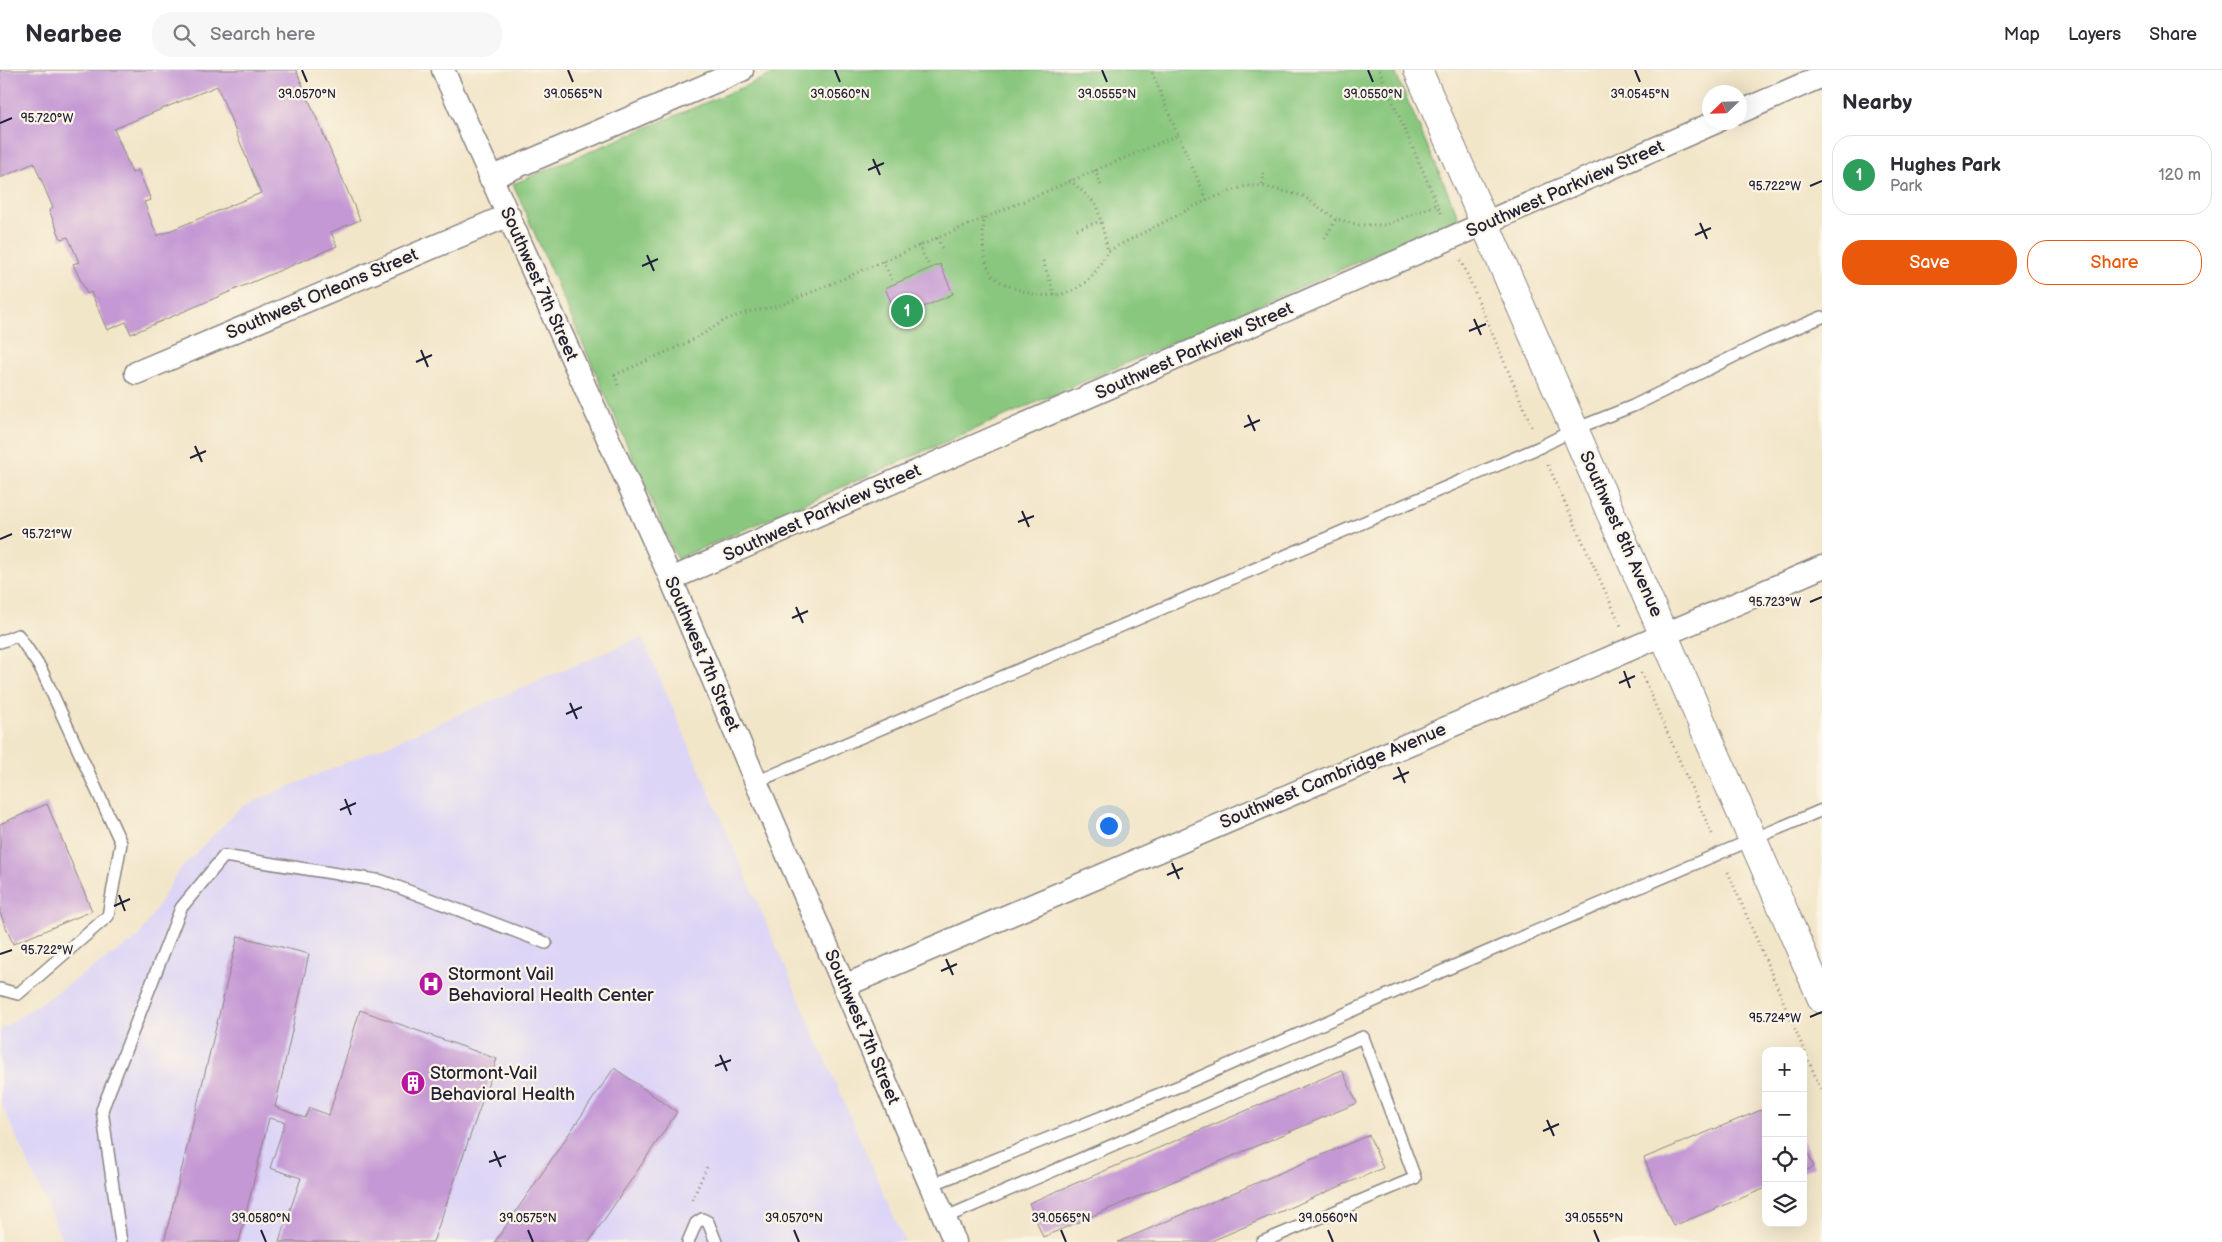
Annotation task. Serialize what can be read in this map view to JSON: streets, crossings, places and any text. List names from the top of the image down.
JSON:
{
  "streets": {
    "street": [
      "Southwest Parkview Street",
      "Southwest 7th Street",
      "Southwest Orleans Street",
      "Southwest 8th Avenue",
      "Southwest Cambridge Avenue"
    ]
  },
  "crossings": [
    ["Southwest Parkview Street", "Southwest 7th Street"],
    ["Southwest Parkview Street", "Southwest 8th Avenue"],
    ["Southwest 7th Street", "Southwest Orleans Street"],
    ["Southwest 7th Street", "Southwest Cambridge Avenue"],
    ["Southwest 8th Avenue", "Southwest Cambridge Avenue"]
  ],
  "places": {
    "hospital": ["Stormont Vail Behavioral Health Center"],
    "building": ["Stormont-Vail Behavioral Health"]
  },
  "north": "bottom left",
  "page": {
    "header": "Nearbee",
    "search": "Search here",
    "nav": ["Map", "Layers", "Share"],
    "heading": "Nearby",
    "list": [
      {
        "mark": "1",
        "name": "Hughes Park",
        "note": "Park",
        "value": "120 m"
      }
    ],
    "buttons": ["Save", "Share"],
    "pins": "1",
    "map_buttons": ["+", "−"]
  },
  "coordinates": [
    "39.0570°N",
    "39.0565°N",
    "39.0560°N",
    "39.0555°N",
    "39.0550°N",
    "39.0545°N",
    "95.720°W",
    "95.722°W",
    "95.721°W",
    "95.723°W",
    "95.724°W",
    "39.0580°N",
    "39.0575°N"
  ]
}
